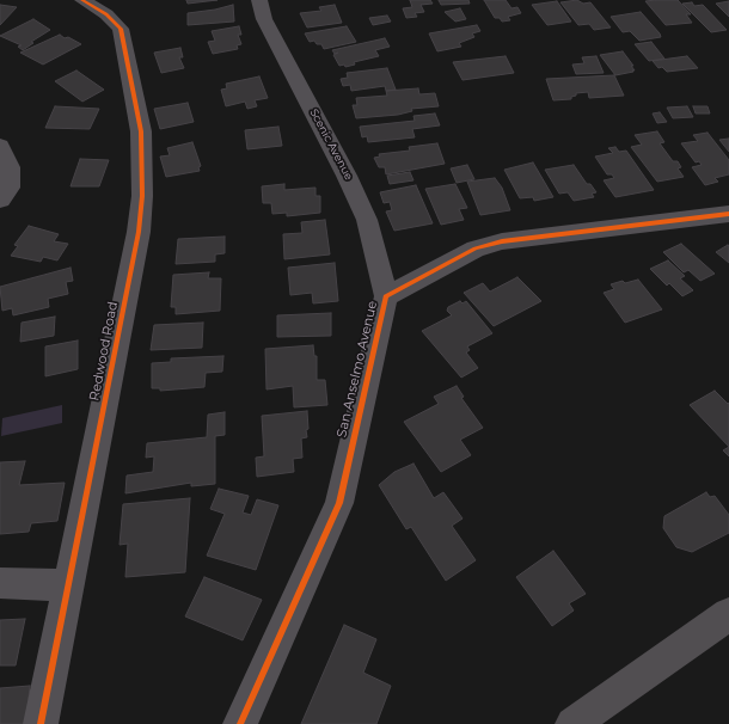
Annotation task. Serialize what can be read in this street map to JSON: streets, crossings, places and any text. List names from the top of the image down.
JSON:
{
  "streets": {
    "street": ["Scenic Avenue", "Redwood Road", "San Anselmo Avenue"]
  },
  "crossings": [
    ["Scenic Avenue", "San Anselmo Avenue"]
  ]
}
